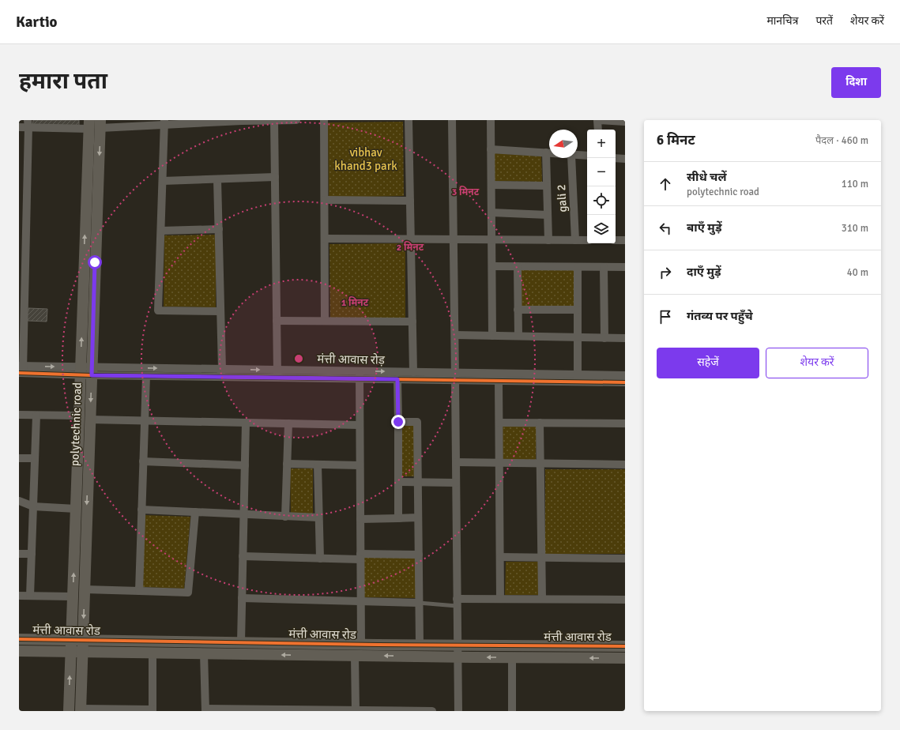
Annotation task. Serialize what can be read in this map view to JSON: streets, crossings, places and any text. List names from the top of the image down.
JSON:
{
  "streets": {
    "street": [
      "gali 2",
      "मंत्ती आवास रोड़",
      "polytechnic road",
      "मंत्ती आवास रोड"
    ]
  },
  "crossings": [
    ["मंत्ती आवास रोड़", "polytechnic road"],
    ["polytechnic road", "मंत्ती आवास रोड"]
  ],
  "parks": ["vibhav khand3 park"],
  "north": "left",
  "page": {
    "header": "Kartio",
    "nav": ["मानचित्र", "परतें", "शेयर करें"],
    "buttons": [
      "दिशा",
      ["सहेजें", "शेयर करें"]
    ],
    "title": "हमारा पता",
    "heading": ["6 मिनट", "पैदल · 460 m"],
    "map_buttons": ["+", "−"],
    "list": [
      ["सीधे चलें", "polytechnic road", "110 m"],
      ["बाएँ मुड़ें", "310 m"],
      ["दाएँ मुड़ें", "40 m"],
      "गंतव्य पर पहुँचे"
    ]
  },
  "rings": ["3 मिनट", "2 मिनट", "1 मिनट"]
}
